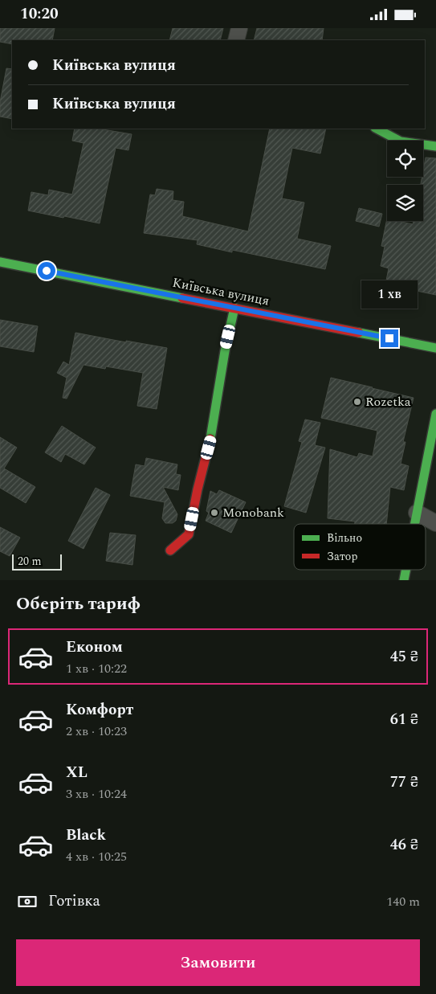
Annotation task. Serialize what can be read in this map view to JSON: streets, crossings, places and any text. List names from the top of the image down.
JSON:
{
  "streets": {
    "street": ["Київська вулиця"]
  },
  "places": ["Rozetka", "Monobank"],
  "legend": ["Вільно", "Затор"],
  "scale_bar": "20 m",
  "page": {
    "status": "10:20",
    "banner": ["Київська вулиця", "Київська вулиця"],
    "bubble": "1 хв",
    "scale": "20 m",
    "heading": "Оберіть тариф",
    "list": [
      {
        "name": "Економ",
        "note": "1 хв · 10:22",
        "value": "45 ₴"
      },
      {
        "name": "Комфорт",
        "note": "2 хв · 10:23",
        "value": "61 ₴"
      },
      {
        "name": "XL",
        "note": "3 хв · 10:24",
        "value": "77 ₴"
      },
      {
        "name": "Black",
        "note": "4 хв · 10:25",
        "value": "46 ₴"
      }
    ],
    "pay": ["Готівка", "140 m"],
    "buttons": "Замовити"
  }
}
